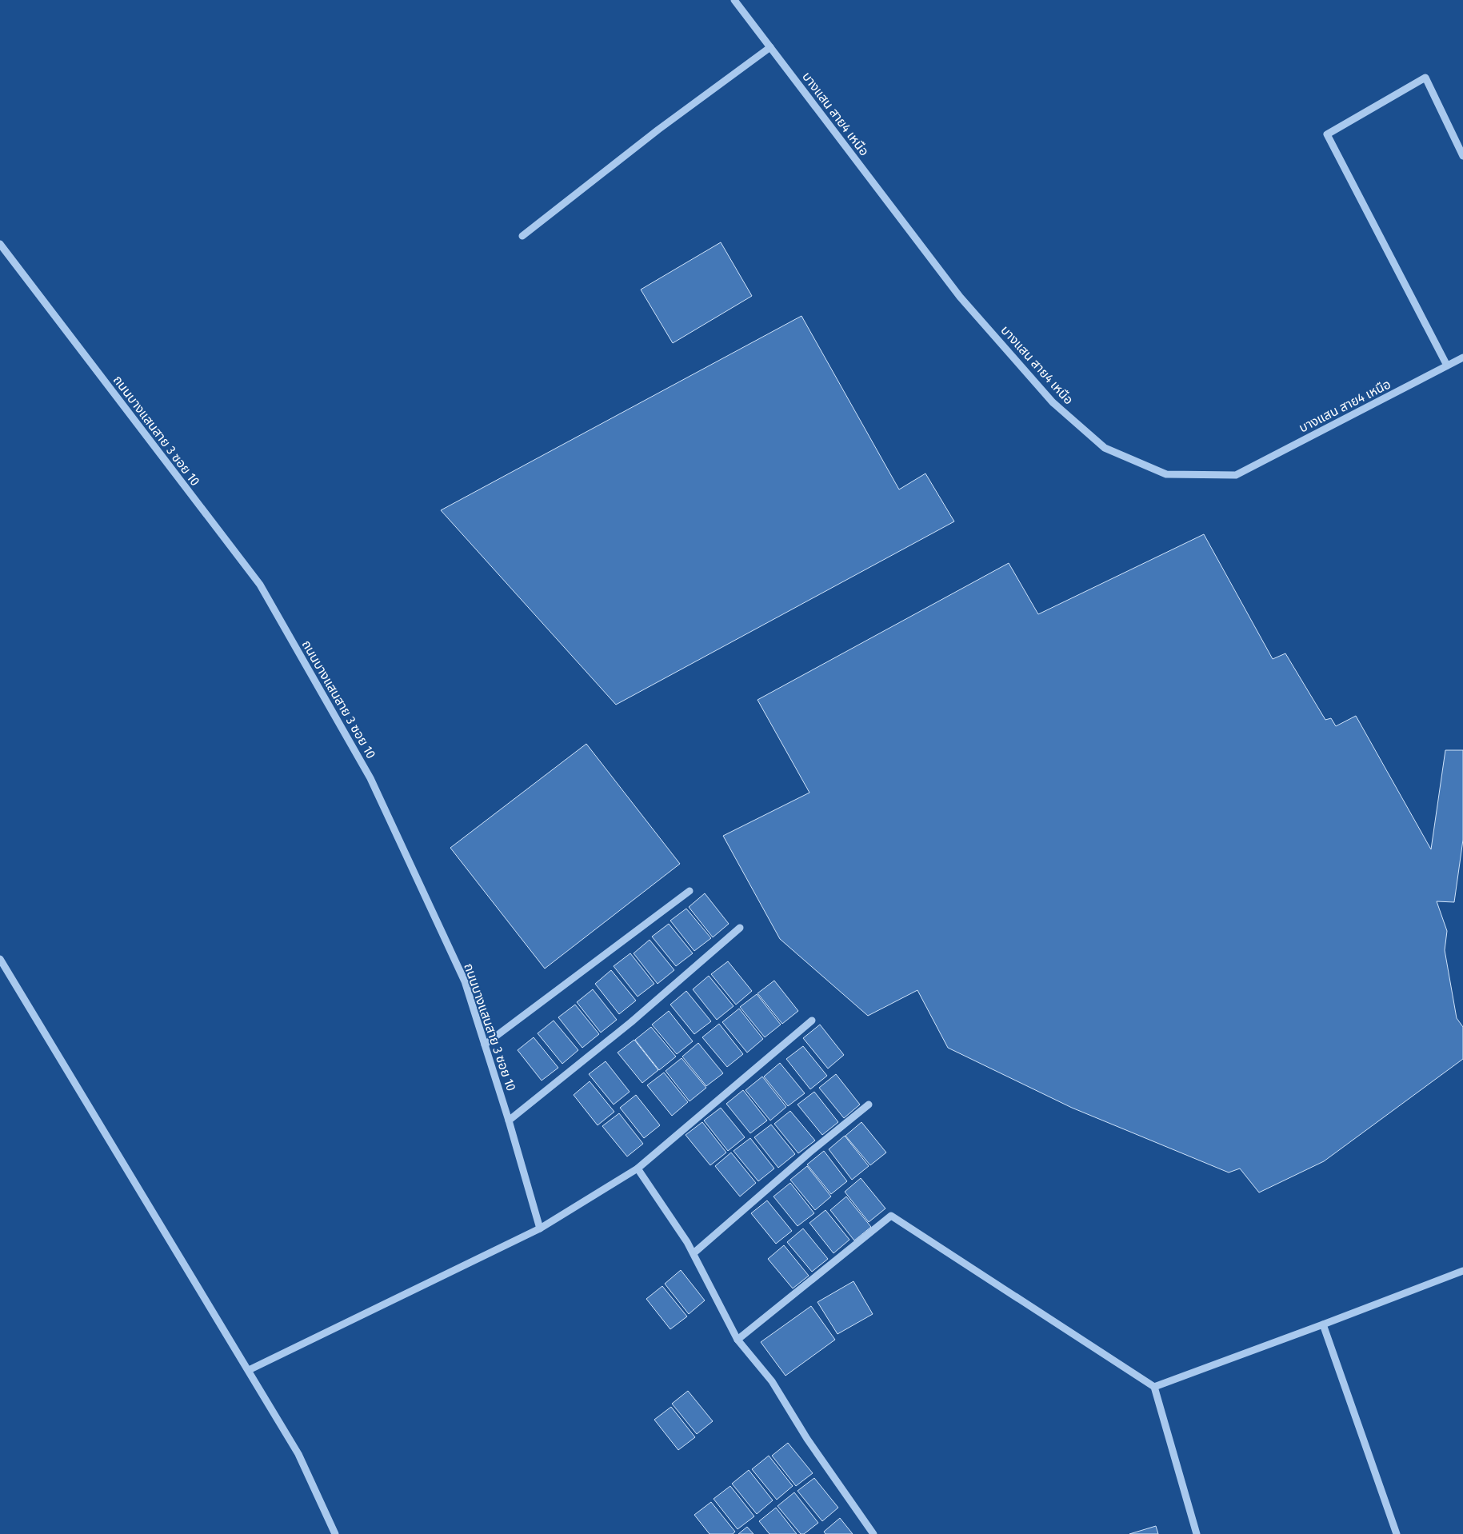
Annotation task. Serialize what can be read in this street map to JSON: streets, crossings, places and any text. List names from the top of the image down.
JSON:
{
  "streets": {
    "street": ["บางแสน สาย4 เหนือ", "ถนนบางแสนสาย 3 ซอย 10"]
  }
}
